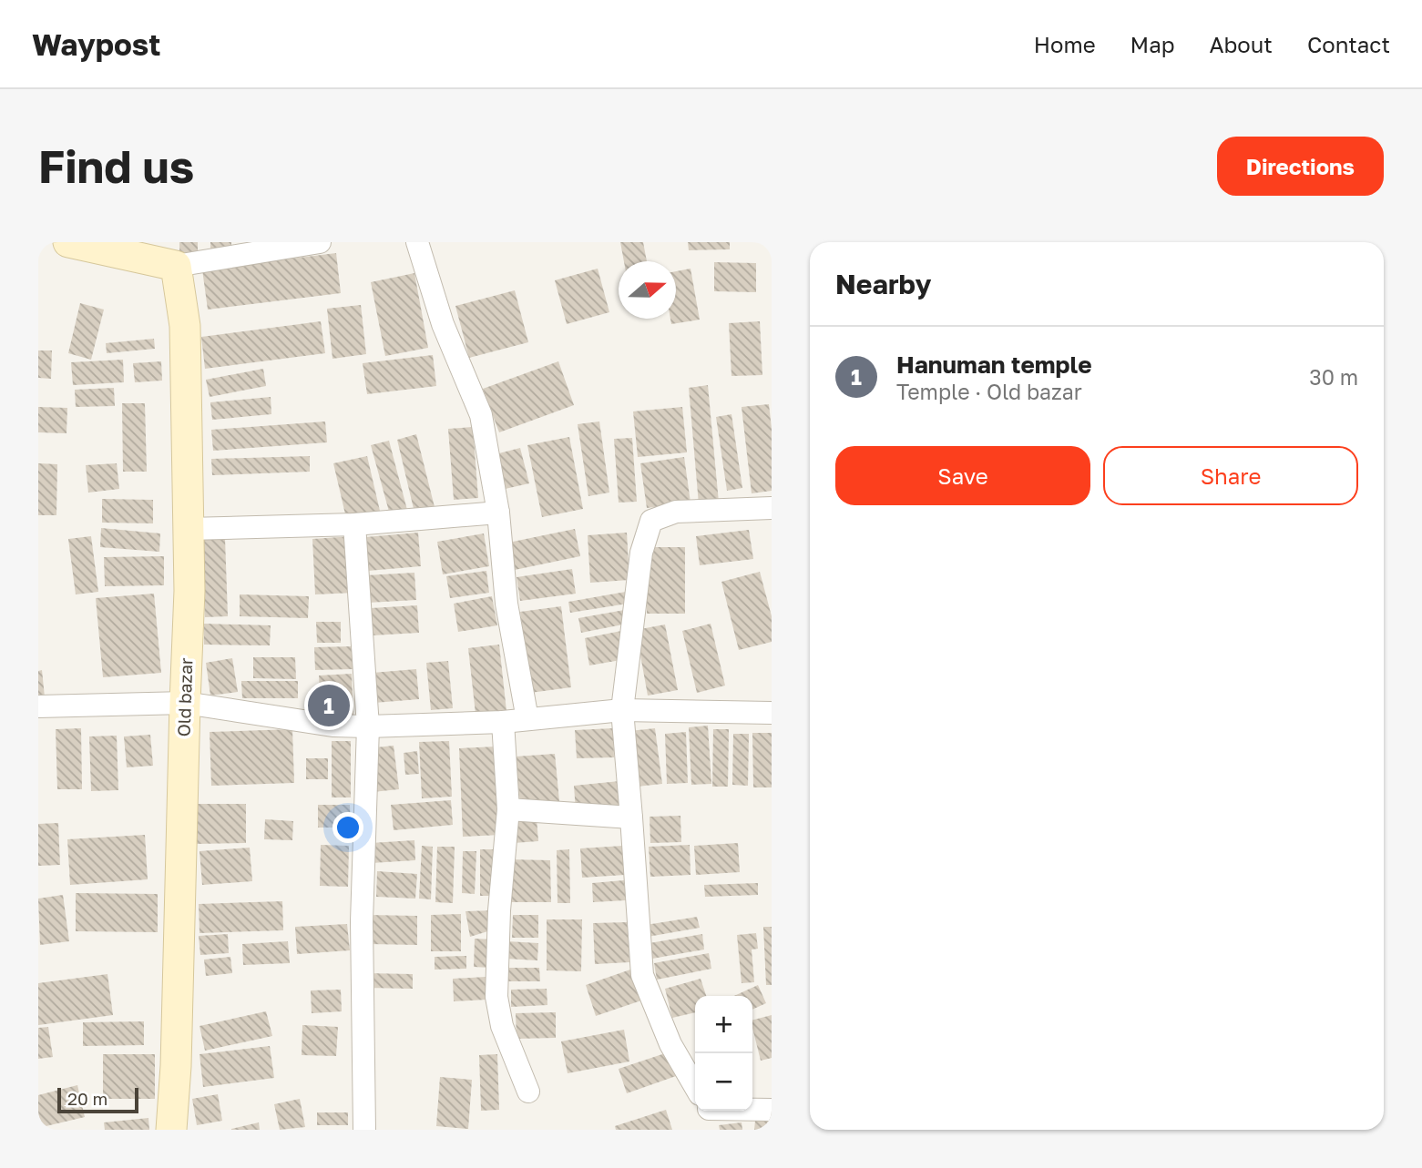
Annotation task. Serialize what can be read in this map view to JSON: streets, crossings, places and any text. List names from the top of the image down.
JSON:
{
  "streets": {
    "street": ["Old bazar"]
  },
  "scale_bar": "20 m",
  "north": "right",
  "page": {
    "header": "Waypost",
    "nav": [
      "Home",
      "Map",
      "About",
      "Contact"
    ],
    "buttons": [
      "Directions",
      ["Save", "Share"]
    ],
    "title": "Find us",
    "heading": "Nearby",
    "list": [
      {
        "mark": "1",
        "name": "Hanuman temple",
        "note": "Temple · Old bazar",
        "value": "30 m"
      }
    ],
    "pins": "1",
    "map_buttons": ["+", "−"],
    "scale": "20 m"
  }
}
